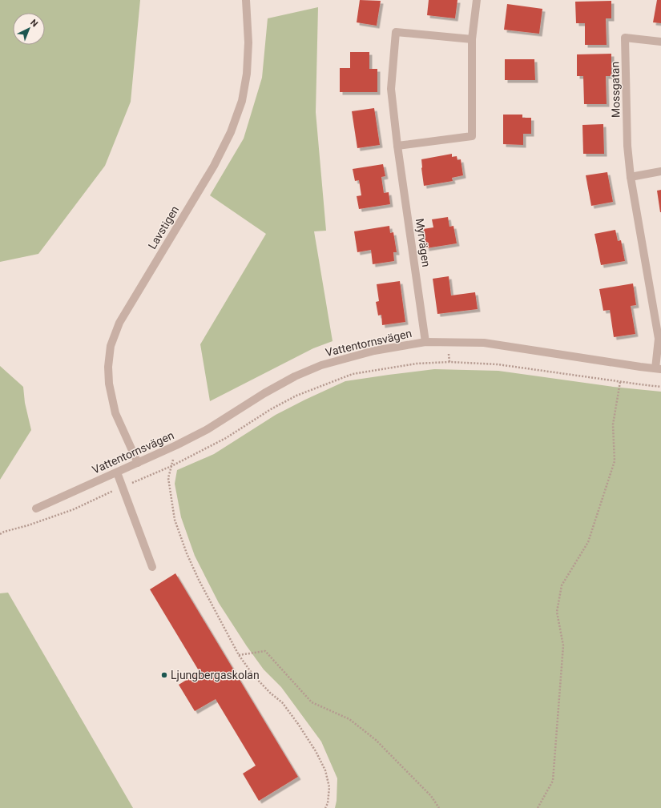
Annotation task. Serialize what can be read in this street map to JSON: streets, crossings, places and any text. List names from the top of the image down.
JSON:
{
  "streets": {
    "street": [
      "Mossgatan",
      "Lavstigen",
      "Myrvägen",
      "Vattentornsvägen"
    ]
  },
  "crossings": [
    ["Mossgatan", "Vattentornsvägen"],
    ["Lavstigen", "Vattentornsvägen"],
    ["Myrvägen", "Vattentornsvägen"]
  ],
  "places": ["Ljungbergaskolan"],
  "north": "top right"
}
